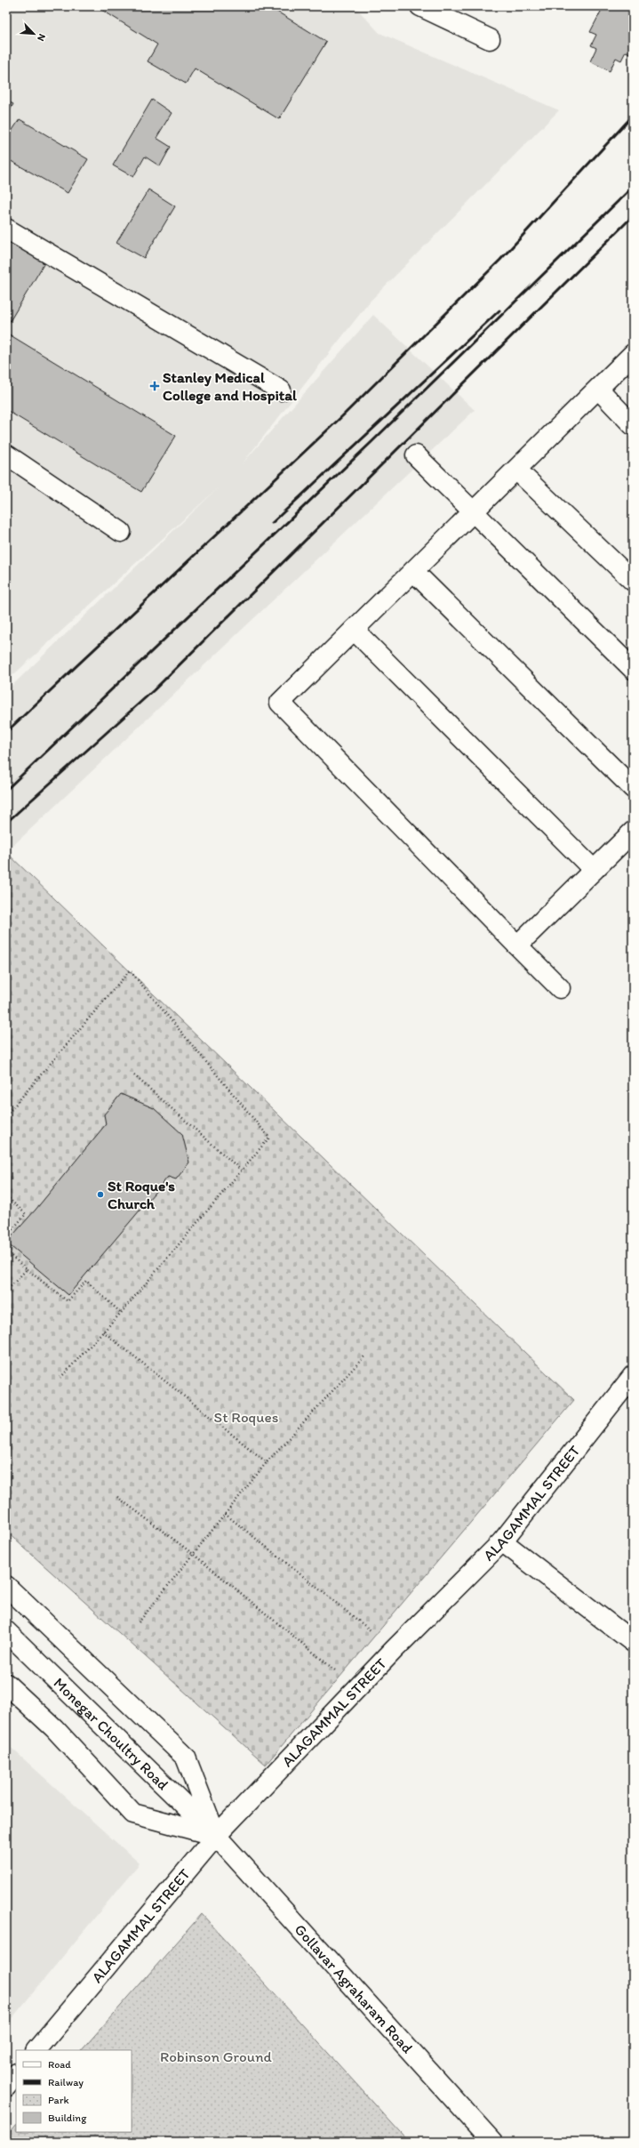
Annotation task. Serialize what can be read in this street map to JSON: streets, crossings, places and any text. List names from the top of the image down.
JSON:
{
  "streets": {
    "street": ["ALAGAMMAL STREET", "Monegar Choultry Road", "Gollavar Agraharam Road"]
  },
  "crossings": [
    ["ALAGAMMAL STREET", "Monegar Choultry Road"],
    ["ALAGAMMAL STREET", "Gollavar Agraharam Road"],
    ["Monegar Choultry Road", "Gollavar Agraharam Road"]
  ],
  "parks": ["St Roques", "Robinson Ground"],
  "places": {
    "health": ["Stanley Medical College and Hospital"],
    "other": ["St Roque's Church"]
  },
  "legend": [
    "Road",
    "Railway",
    "Park",
    "Building"
  ],
  "north": "bottom right"
}
